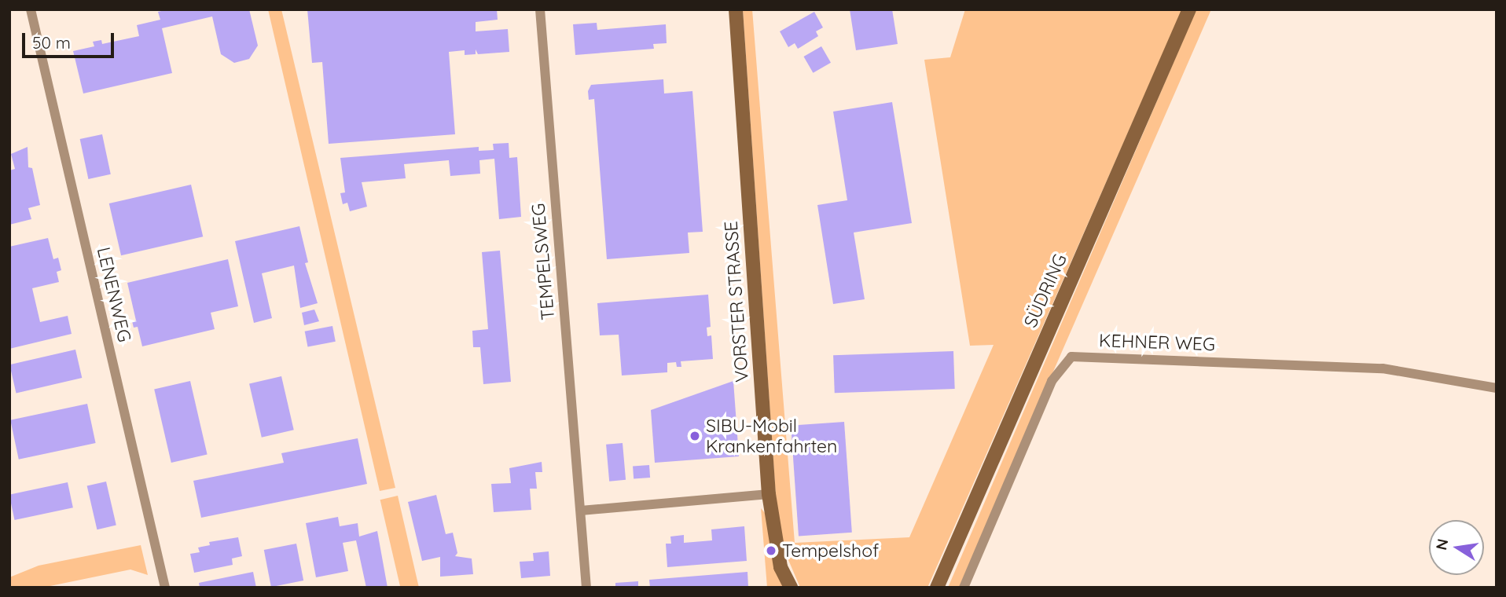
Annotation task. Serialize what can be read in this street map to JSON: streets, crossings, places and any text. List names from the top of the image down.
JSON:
{
  "streets": {
    "main road": ["SÜDRING", "VORSTER STRASSE"],
    "street": ["TEMPELSWEG", "LENENWEG", "KEHNER WEG"]
  },
  "places": ["SIBU-Mobil Krankenfahrten", "Tempelshof"],
  "scale_bar": "50 m",
  "north": "left"
}
